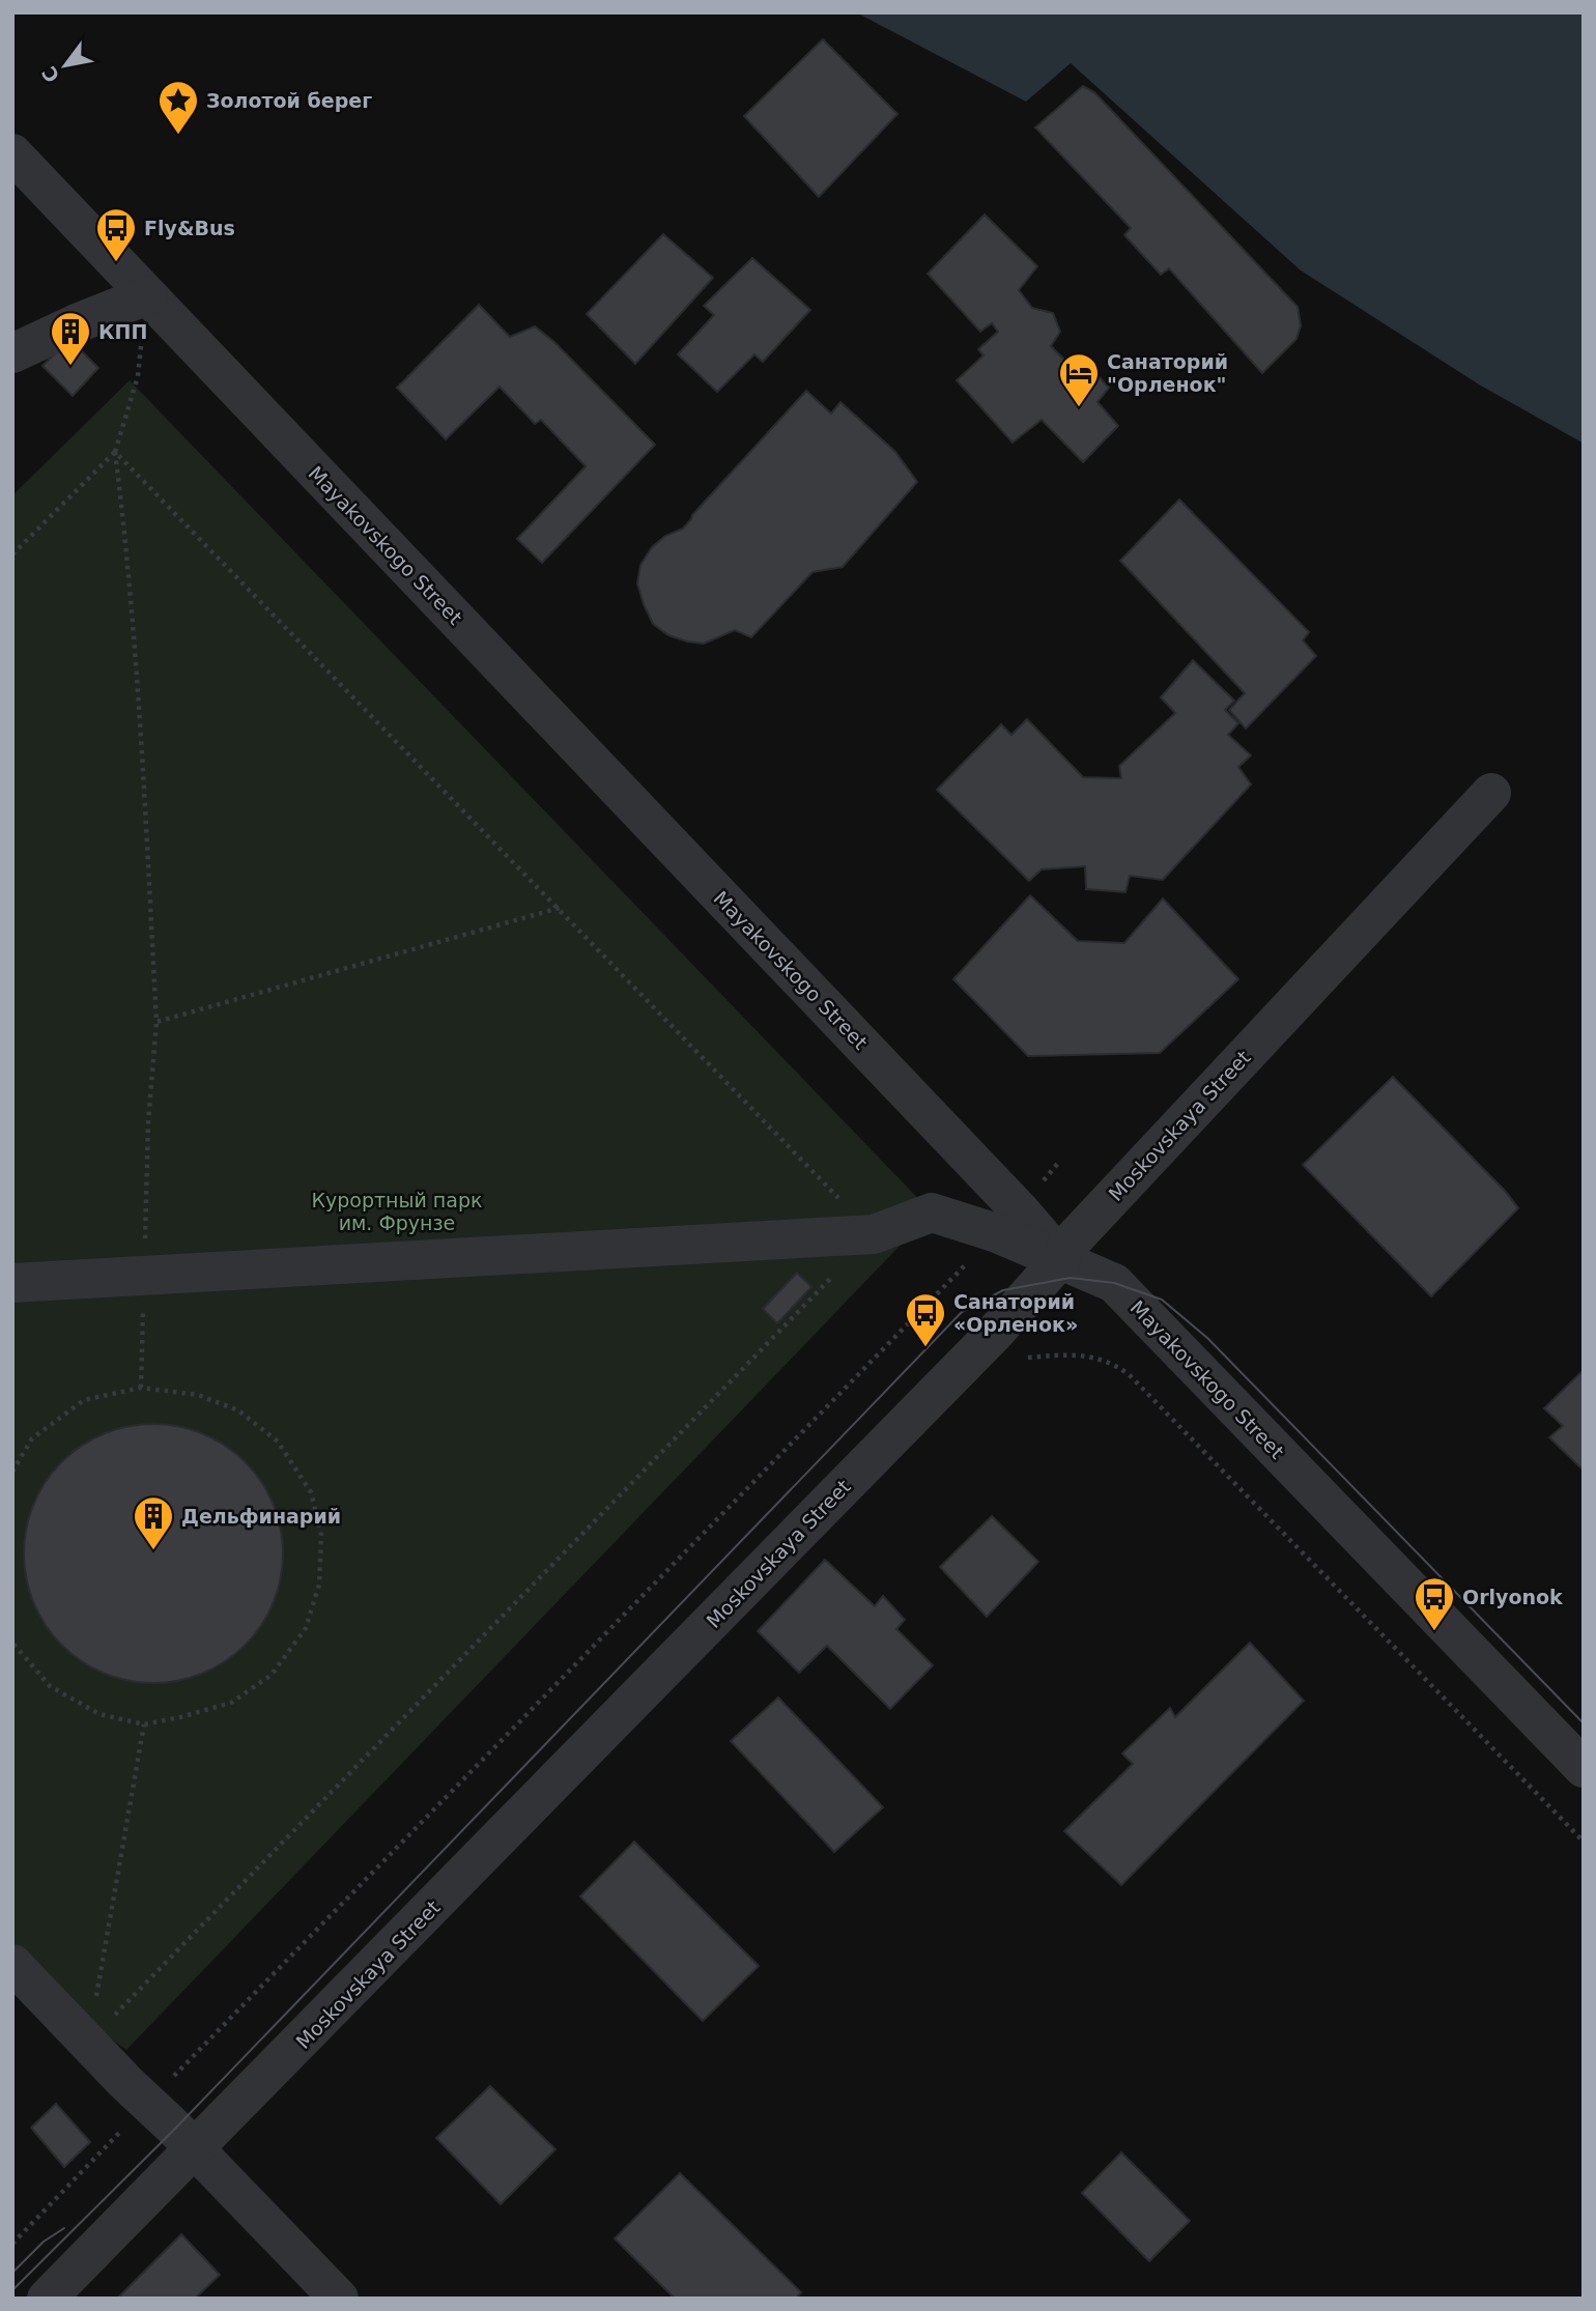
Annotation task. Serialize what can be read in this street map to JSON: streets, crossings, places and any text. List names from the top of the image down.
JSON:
{
  "streets": {
    "street": ["Mayakovskogo Street", "Moskovskaya Street"]
  },
  "crossings": [
    ["Mayakovskogo Street", "Moskovskaya Street"]
  ],
  "parks": ["Курортный парк им. Фрунзе"],
  "places": {
    "place": ["Золотой берег"],
    "bus stop": ["Fly&Bus", "Санаторий «Орленок»", "Orlyonok"],
    "building": ["КПП", "Дельфинарий"],
    "hotel": ["Санаторий \"Орленок\""]
  },
  "north": "bottom left"
}
